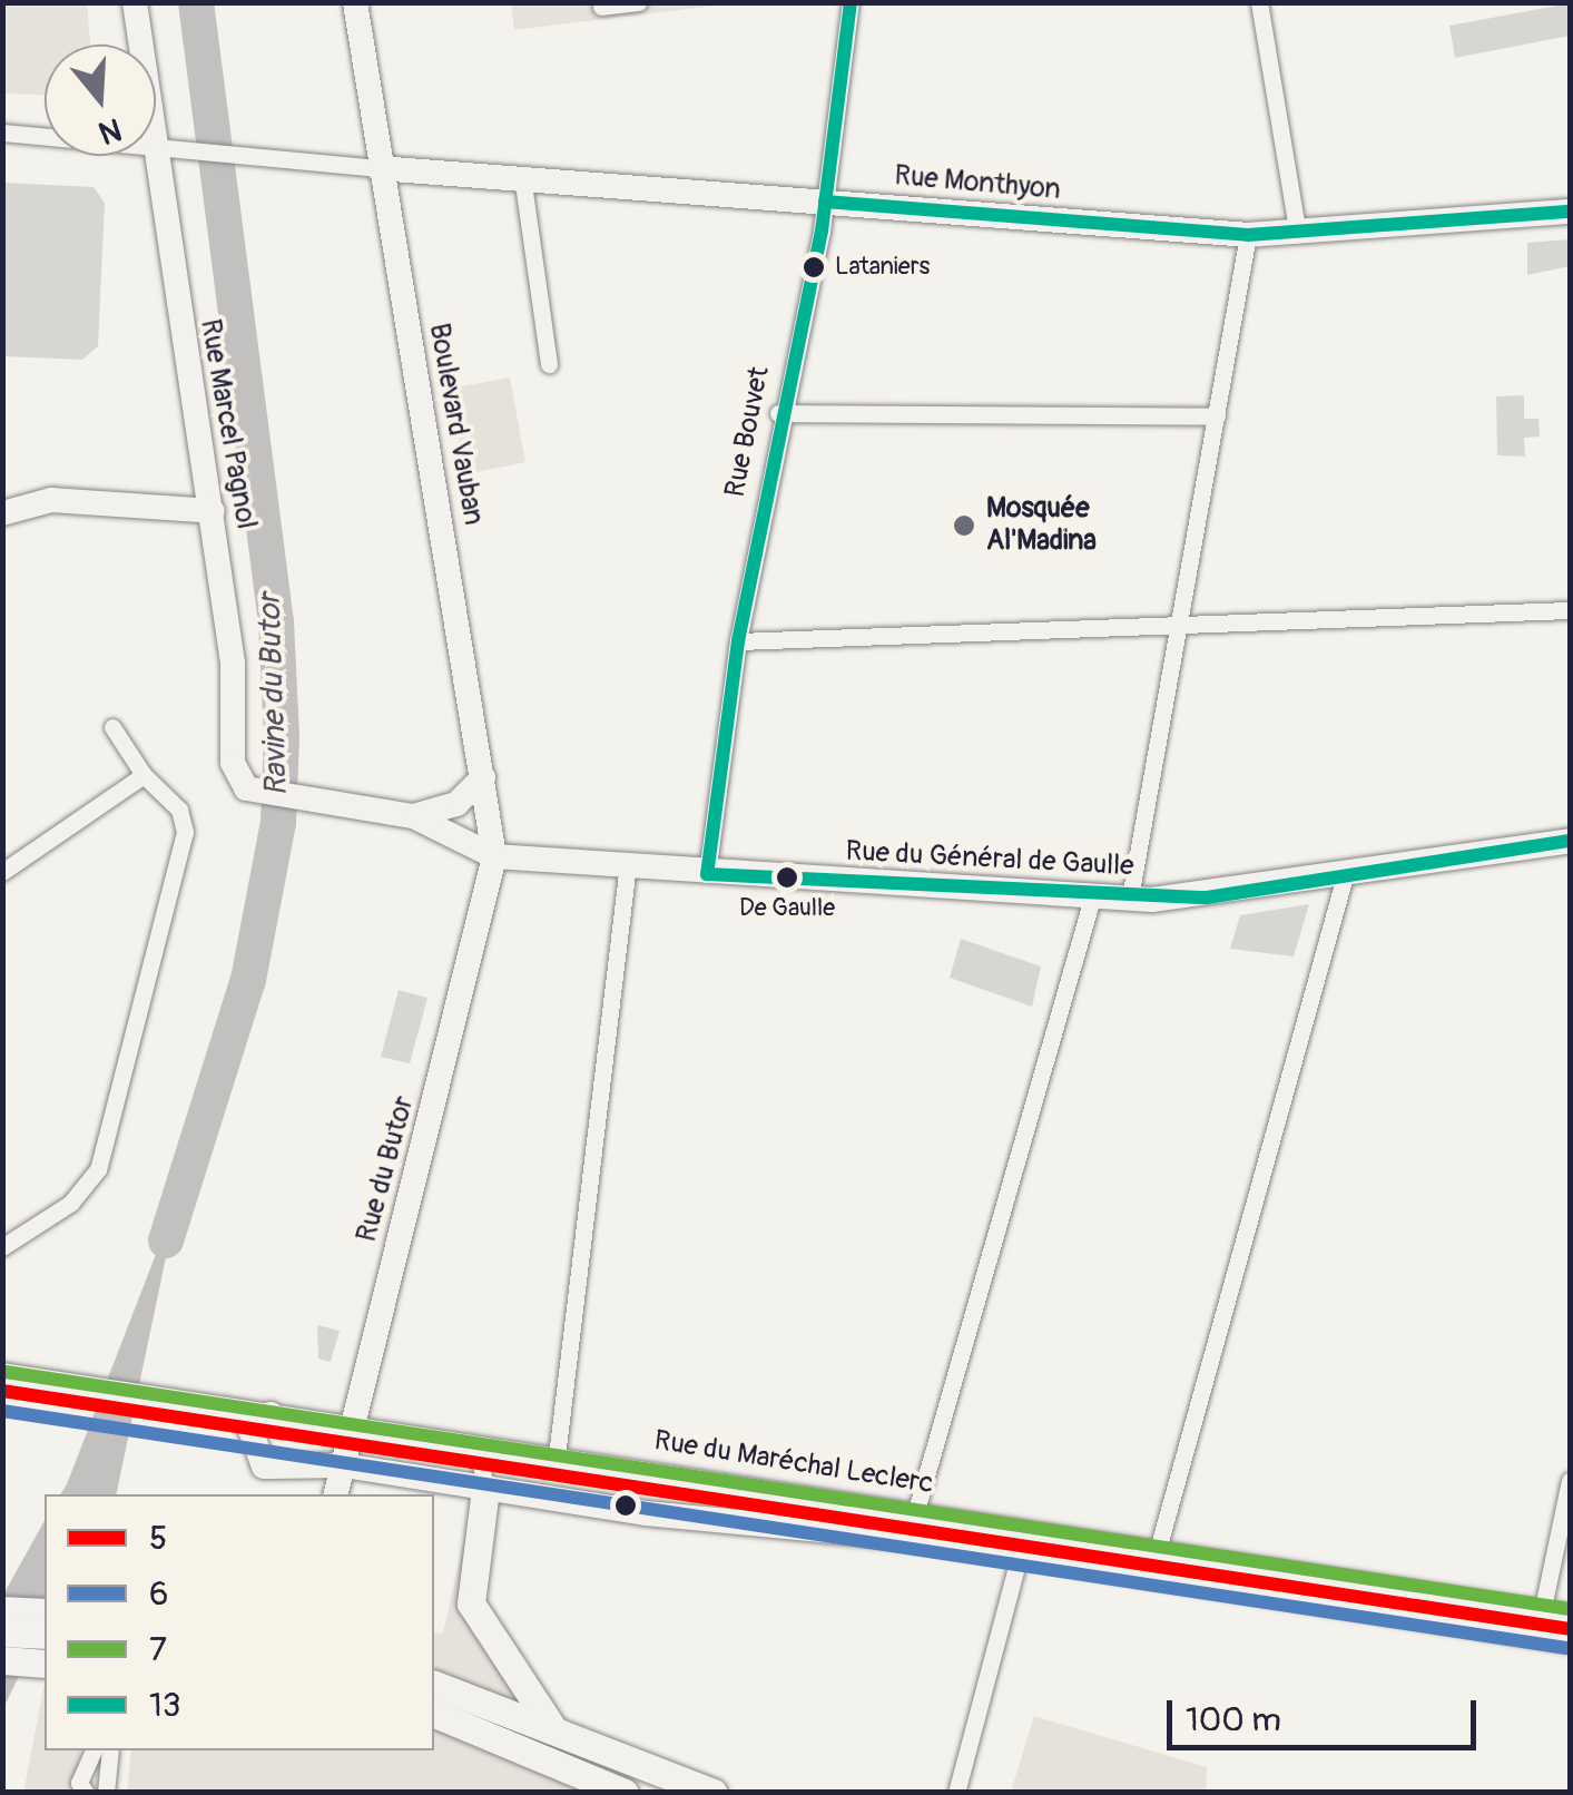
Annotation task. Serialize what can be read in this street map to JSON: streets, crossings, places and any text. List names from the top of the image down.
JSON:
{
  "streets": {
    "main road": [
      "Rue Monthyon",
      "Rue Marcel Pagnol",
      "Boulevard Vauban",
      "Rue du Général de Gaulle",
      "Rue du Butor",
      "Rue du Maréchal Leclerc"
    ],
    "street": ["Rue Bouvet"]
  },
  "crossings": [
    ["Rue Monthyon", "Boulevard Vauban"],
    ["Rue Monthyon", "Rue Bouvet"],
    ["Rue Marcel Pagnol", "Rue du Général de Gaulle"],
    ["Boulevard Vauban", "Rue du Général de Gaulle"],
    ["Boulevard Vauban", "Rue du Butor"],
    ["Rue Bouvet", "Rue du Général de Gaulle"],
    ["Rue du Général de Gaulle", "Rue du Butor"],
    ["Rue du Butor", "Rue du Maréchal Leclerc"]
  ],
  "water": ["Ravine du Butor"],
  "places": ["Lataniers", "Mosquée Al'Madina", "De Gaulle"],
  "lines": [
    "transit line 13",
    "transit line 7",
    "transit line 5",
    "transit line 6"
  ],
  "legend": [
    "5",
    "6",
    "7",
    "13"
  ],
  "scale_bar": "100 m",
  "north": "bottom"
}
